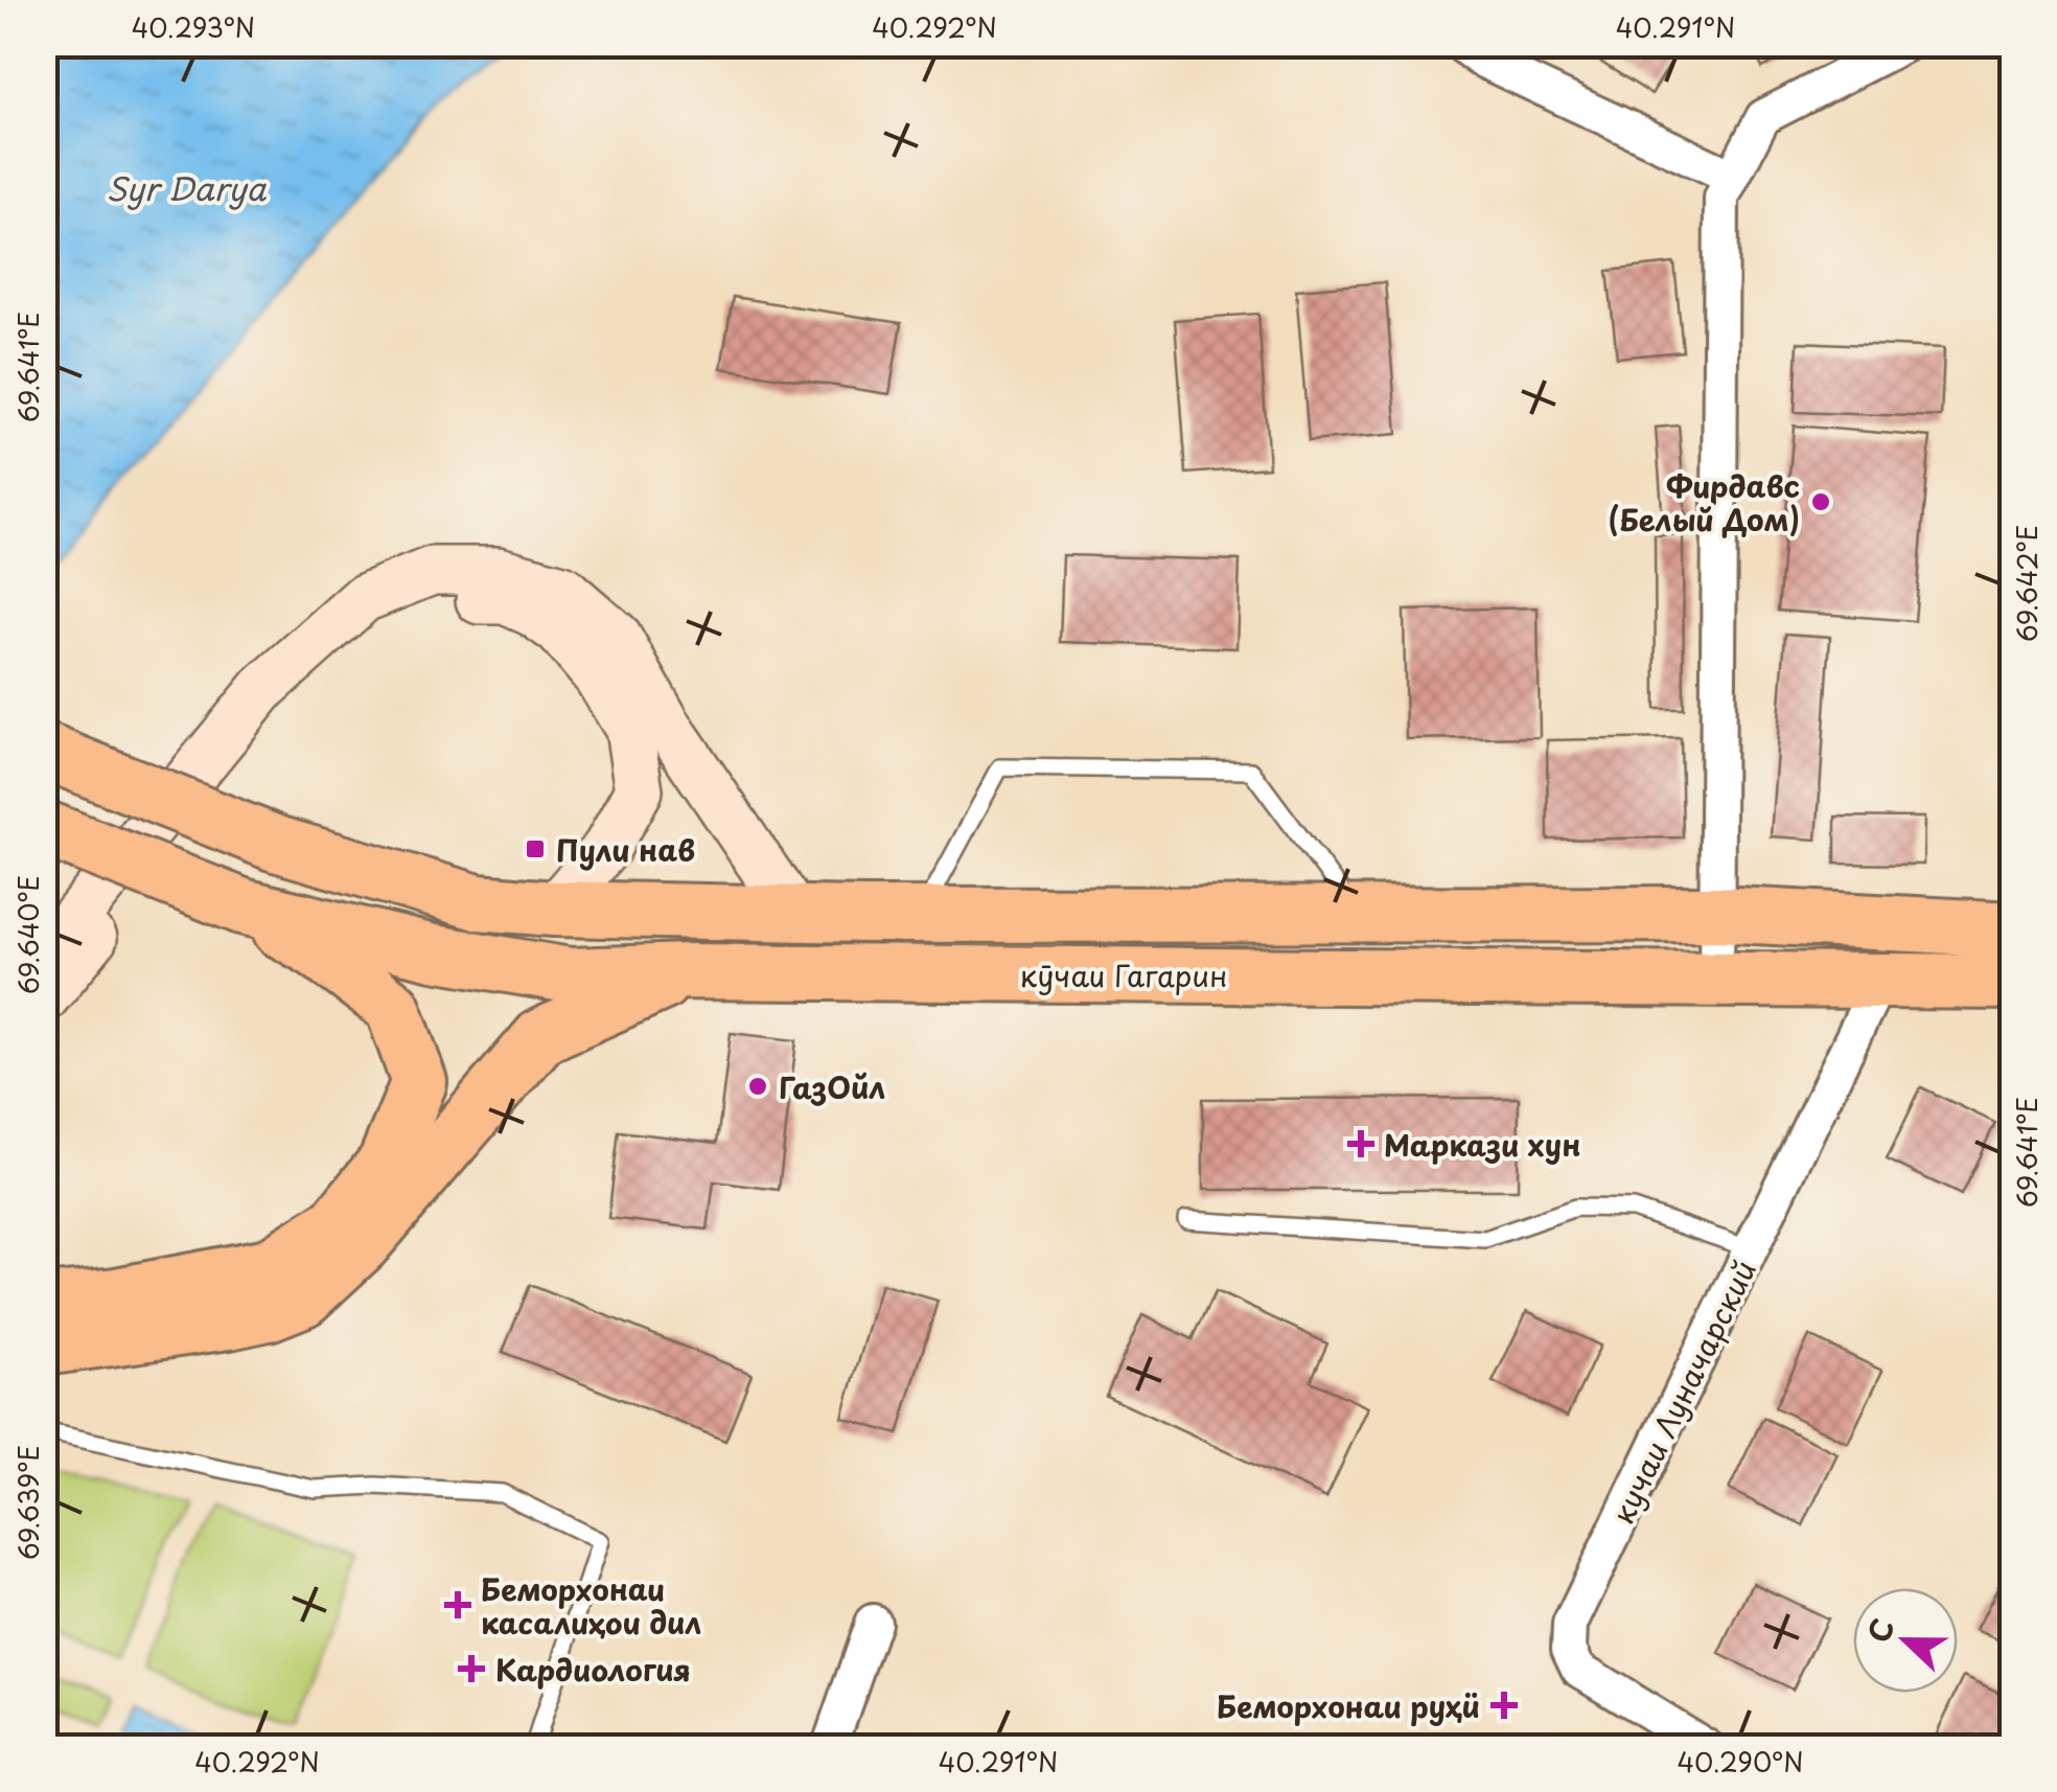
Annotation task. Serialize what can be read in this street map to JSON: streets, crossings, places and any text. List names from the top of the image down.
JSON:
{
  "streets": {
    "highway": ["кӯчаи Гагарин"],
    "street": ["кучаи Луначарский"]
  },
  "crossings": [
    ["кӯчаи Гагарин", "кучаи Луначарский"]
  ],
  "water": ["Syr Darya"],
  "places": {
    "other": ["Фирдавс (Белый Дом)", "ГазОйл"],
    "transit": ["Пули нав"],
    "health": [
      "Маркази хун",
      "Беморхонаи касалиҳои дил",
      "Кардиология",
      "Беморхонаи руҳӣ"
    ]
  },
  "north": "left",
  "coordinates": [
    "40.293°N",
    "40.292°N",
    "40.291°N",
    "69.641°E",
    "69.642°E",
    "69.640°E",
    "69.639°E",
    "40.290°N"
  ]
}
